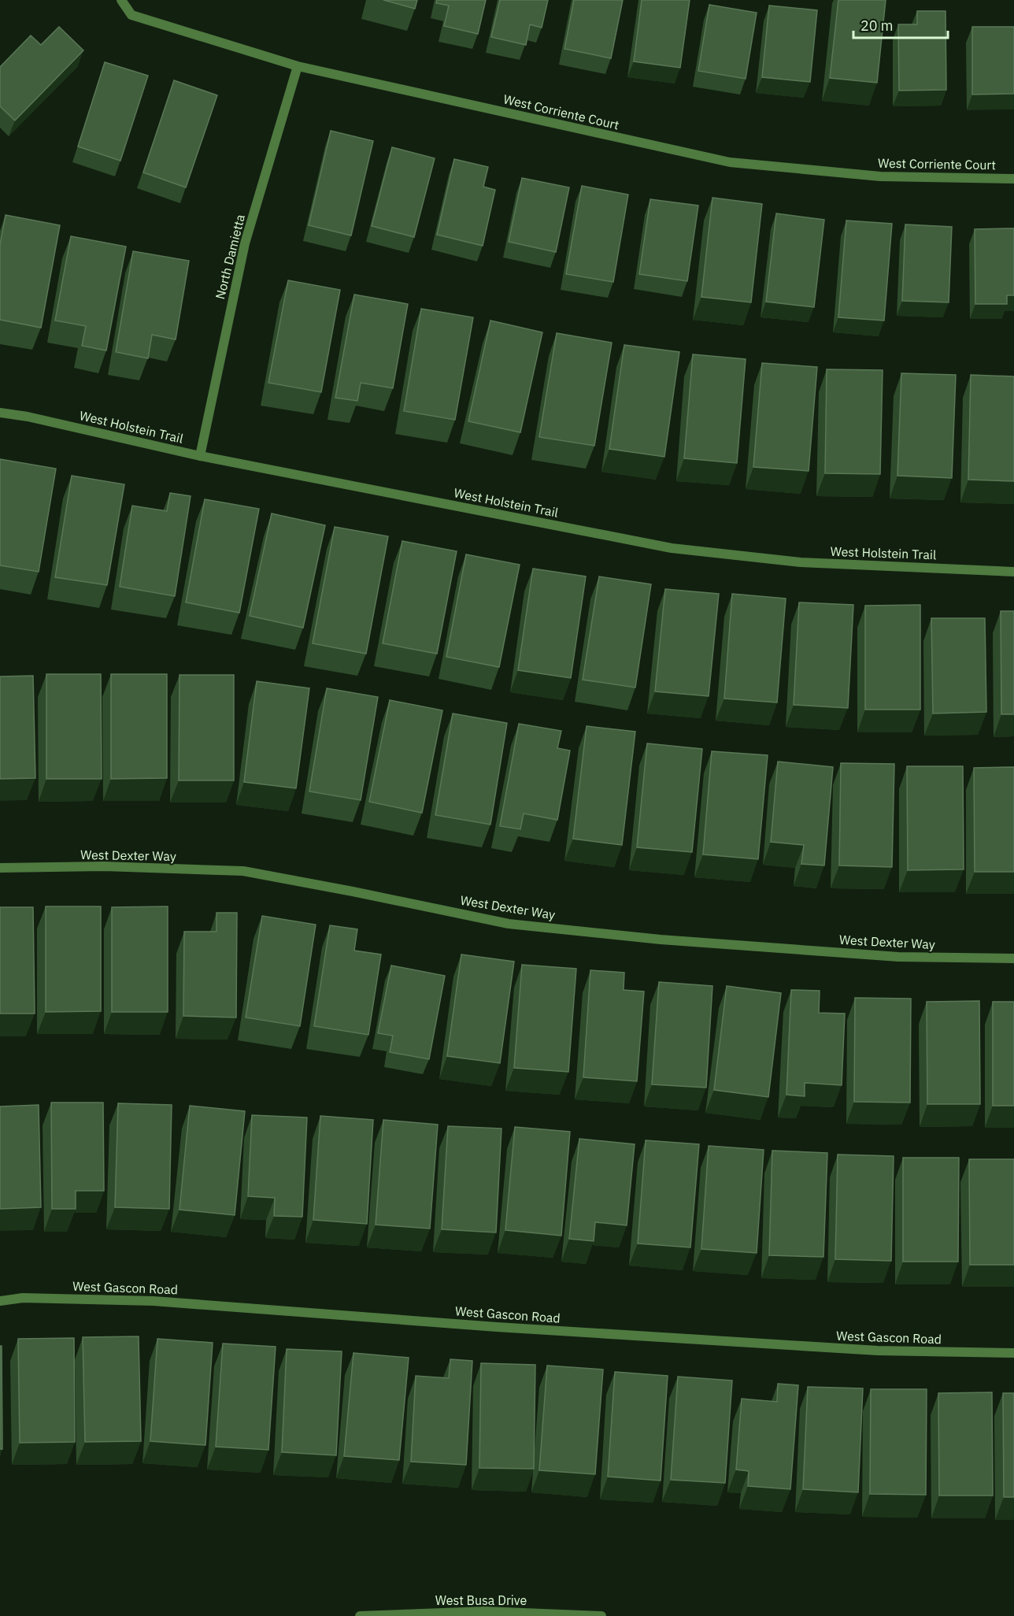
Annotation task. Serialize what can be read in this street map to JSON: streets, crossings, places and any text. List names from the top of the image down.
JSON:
{
  "streets": {
    "street": [
      "West Corriente Court",
      "North Damietta",
      "West Holstein Trail",
      "West Dexter Way",
      "West Gascon Road",
      "West Busa Drive"
    ]
  },
  "crossings": [
    ["West Corriente Court", "North Damietta"],
    ["North Damietta", "West Holstein Trail"]
  ],
  "scale_bar": "20 m"
}
